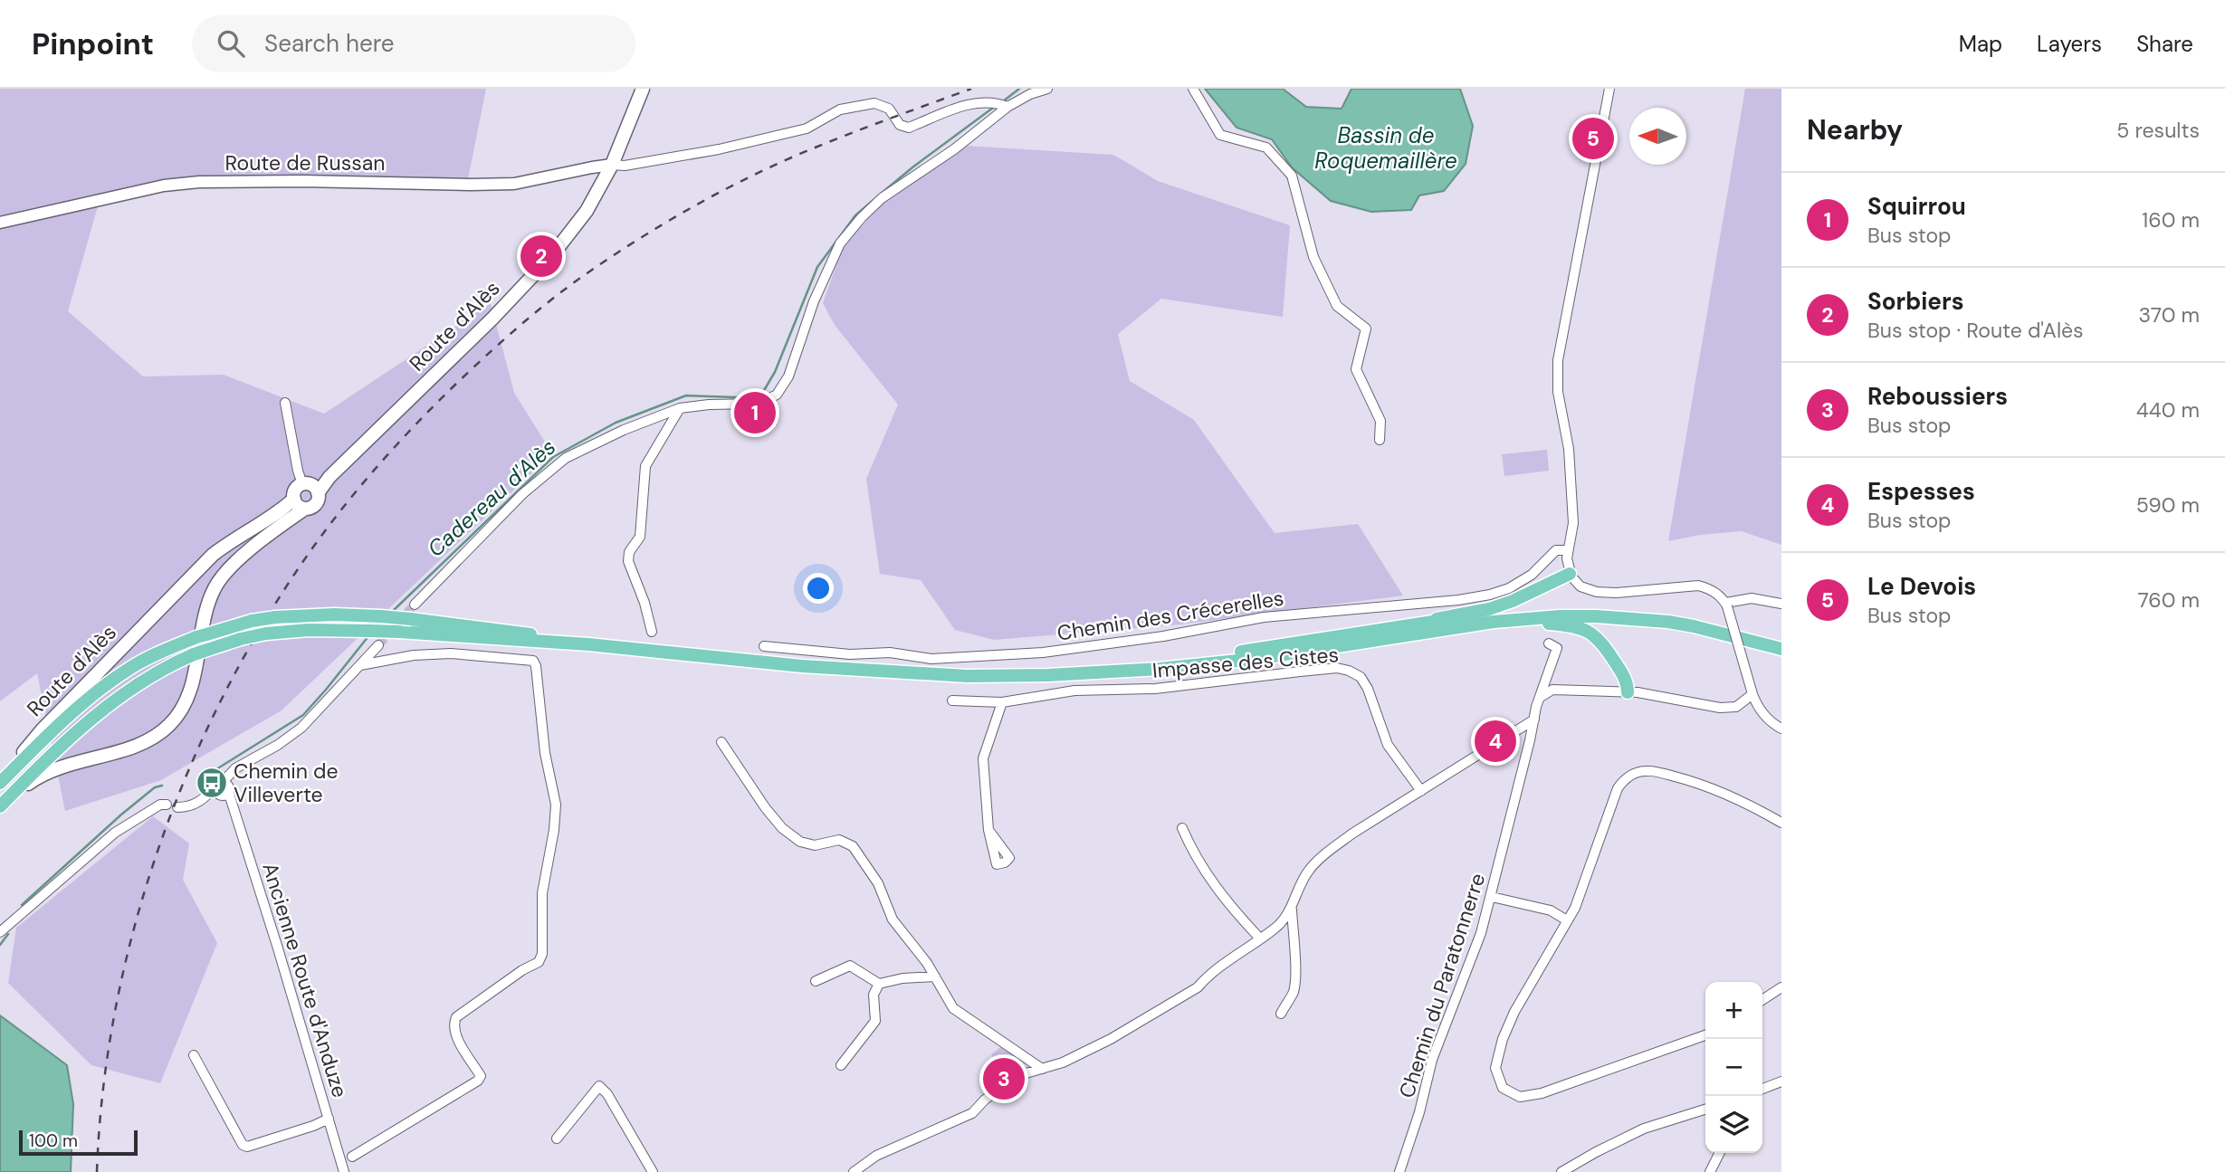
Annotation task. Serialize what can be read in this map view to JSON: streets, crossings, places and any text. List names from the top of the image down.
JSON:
{
  "streets": {
    "main road": ["Route d'Alès"],
    "street": [
      "Route de Russan",
      "Chemin des Crécerelles",
      "Impasse des Cistes",
      "Ancienne Route d'Anduze",
      "Chemin du Paratonnerre"
    ]
  },
  "crossings": [
    ["Route de Russan", "Route d'Alès"]
  ],
  "water": ["Bassin de Roquemaillère", "Cadereau d'Alès"],
  "places": {
    "bus stop": ["Chemin de Villeverte"]
  },
  "scale_bar": "100 m",
  "north": "left",
  "page": {
    "header": "Pinpoint",
    "search": "Search here",
    "nav": ["Map", "Layers", "Share"],
    "heading": ["Nearby", "5 results"],
    "pins": [
      "5",
      "2",
      "1",
      "4",
      "3"
    ],
    "list": [
      {
        "mark": "1",
        "name": "Squirrou",
        "note": "Bus stop",
        "value": "160 m"
      },
      {
        "mark": "2",
        "name": "Sorbiers",
        "note": "Bus stop · Route d'Alès",
        "value": "370 m"
      },
      {
        "mark": "3",
        "name": "Reboussiers",
        "note": "Bus stop",
        "value": "440 m"
      },
      {
        "mark": "4",
        "name": "Espesses",
        "note": "Bus stop",
        "value": "590 m"
      },
      {
        "mark": "5",
        "name": "Le Devois",
        "note": "Bus stop",
        "value": "760 m"
      }
    ],
    "map_buttons": ["+", "−"],
    "scale": "100 m"
  }
}
